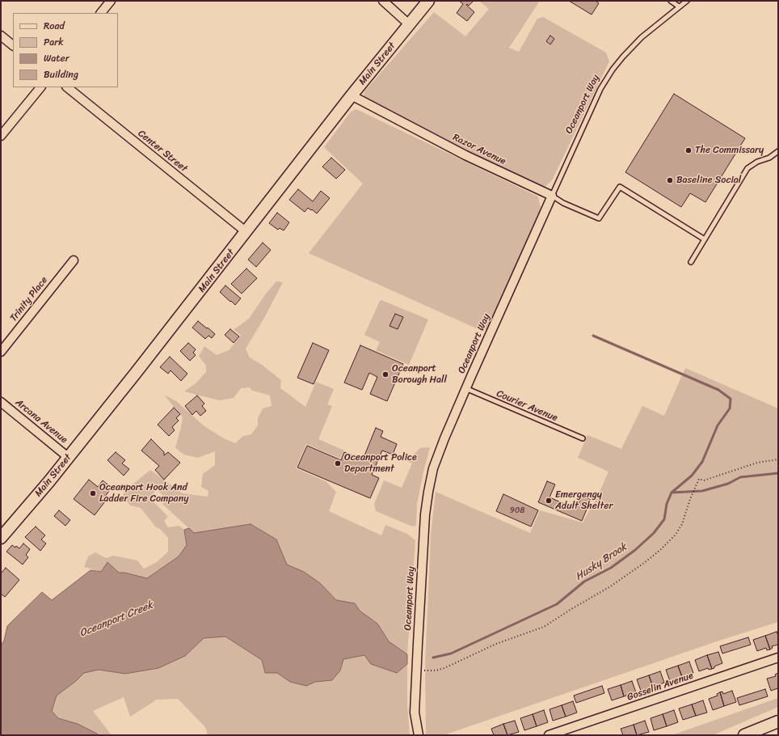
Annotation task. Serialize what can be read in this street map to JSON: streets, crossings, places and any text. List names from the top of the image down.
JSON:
{
  "streets": {
    "street": [
      "Main Street",
      "Oceanport Way",
      "Razor Avenue",
      "Center Street",
      "Trinity Place",
      "Arcana Avenue",
      "Gosselin Avenue"
    ],
    "lane": ["Courier Avenue"]
  },
  "crossings": [
    ["Main Street", "Razor Avenue"],
    ["Main Street", "Center Street"],
    ["Main Street", "Arcana Avenue"],
    ["Oceanport Way", "Razor Avenue"],
    ["Oceanport Way", "Courier Avenue"]
  ],
  "water": ["Husky Brook", "Oceanport Creek"],
  "places": [
    "The Commissary",
    "Baseline Social",
    "Oceanport Borough Hall",
    "Oceanport Police Department",
    "Oceanport Hook And Ladder Fire Company",
    "Emergengy Adult Shelter"
  ],
  "house_numbers": ["908"],
  "legend": [
    "Road",
    "Park",
    "Water",
    "Building"
  ]
}
